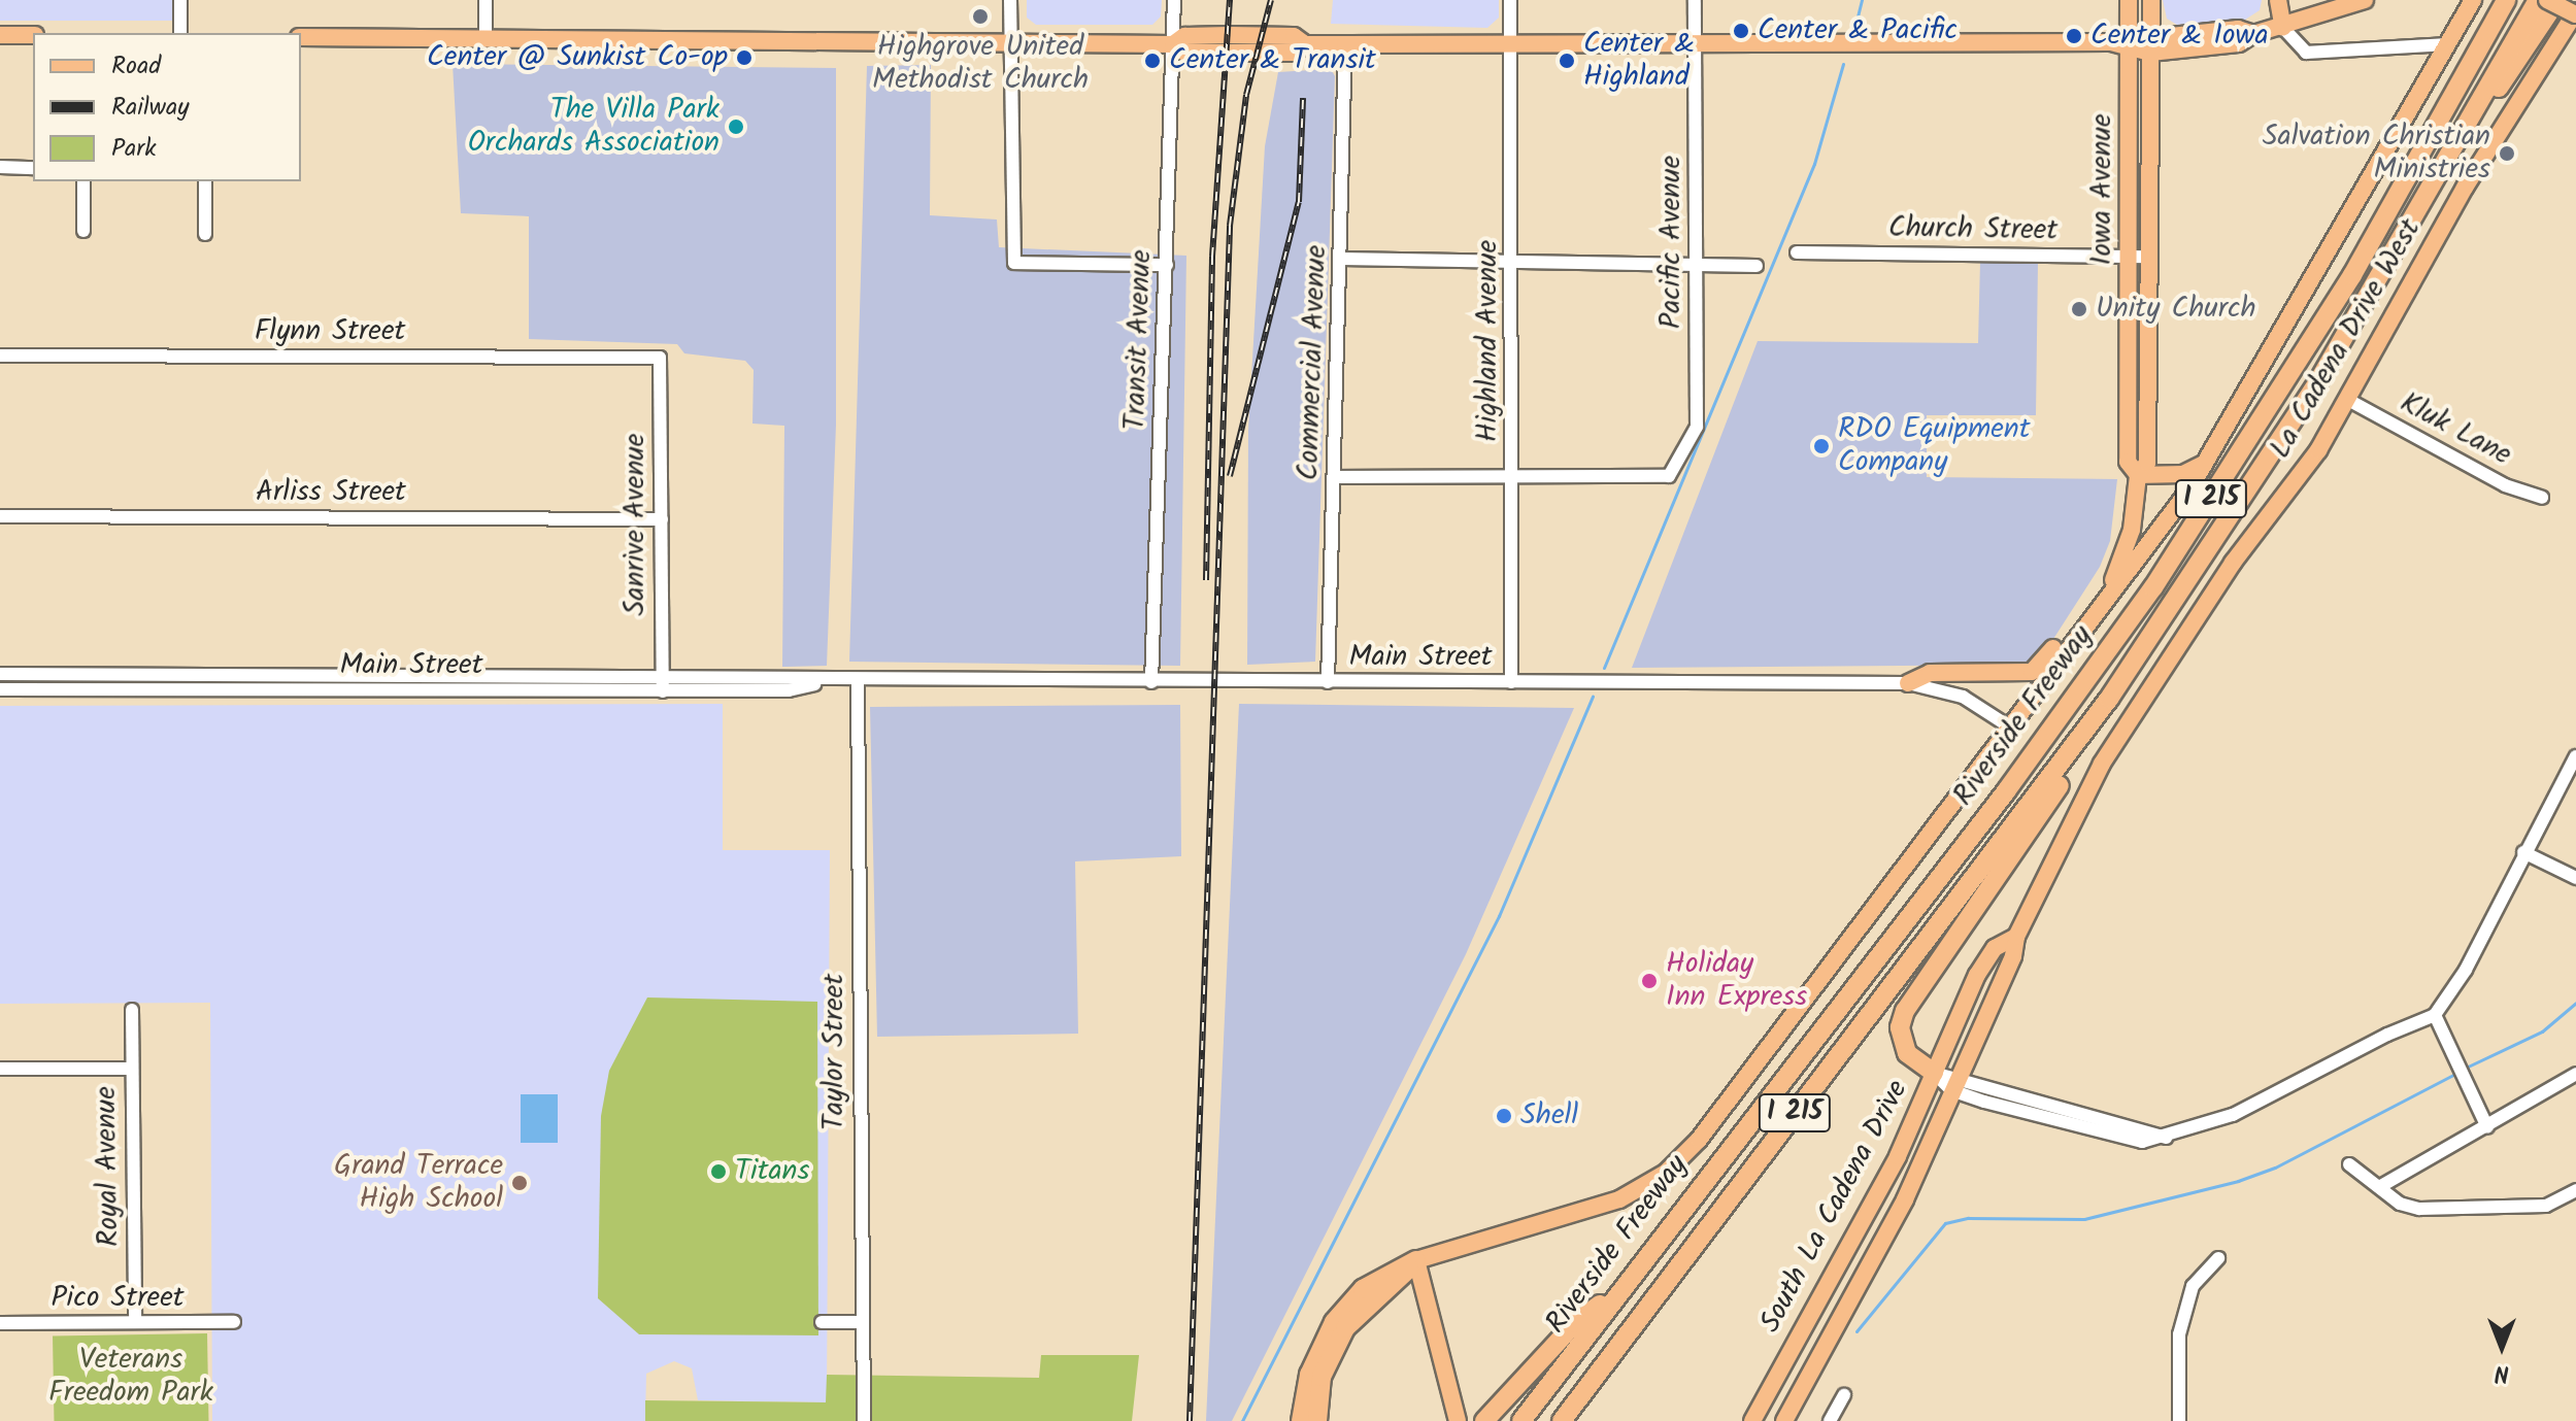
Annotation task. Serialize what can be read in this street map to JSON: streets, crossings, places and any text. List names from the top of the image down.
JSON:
{
  "streets": {
    "highway": ["I 215", "Riverside Freeway"],
    "main road": ["Iowa Avenue", "La Cadena Drive West", "South La Cadena Drive"],
    "street": [
      "Church Street",
      "Pacific Avenue",
      "Flynn Street",
      "Transit Avenue",
      "Highland Avenue",
      "Commercial Avenue",
      "Kluk Lane",
      "Arliss Street",
      "Sanrive Avenue",
      "Main Street",
      "Taylor Street",
      "Royal Avenue",
      "Pico Street"
    ]
  },
  "crossings": [
    ["Iowa Avenue", "Church Street"],
    ["Pacific Avenue", "Highland Avenue"],
    ["Flynn Street", "Sanrive Avenue"],
    ["La Cadena Drive West", "Kluk Lane"],
    ["La Cadena Drive West", "South La Cadena Drive"],
    ["Transit Avenue", "Main Street"],
    ["Highland Avenue", "Main Street"],
    ["Commercial Avenue", "Main Street"],
    ["Arliss Street", "Sanrive Avenue"],
    ["Sanrive Avenue", "Main Street"],
    ["Main Street", "Taylor Street"],
    ["Royal Avenue", "Pico Street"]
  ],
  "parks": ["Veterans Freedom Park"],
  "places": [
    "Highgrove United Methodist Church",
    "Center & Pacific",
    "Center & Iowa",
    "Center @ Sunkist Co-op",
    "Center & Transit",
    "Center & Highland",
    "The Villa Park Orchards Association",
    "Salvation Christian Ministries",
    "Unity Church",
    "RDO Equipment Company",
    "Holiday Inn Express",
    "Shell",
    "Titans",
    "Grand Terrace High School"
  ],
  "legend": ["Road", "Railway", "Park"],
  "north": "bottom"
}
